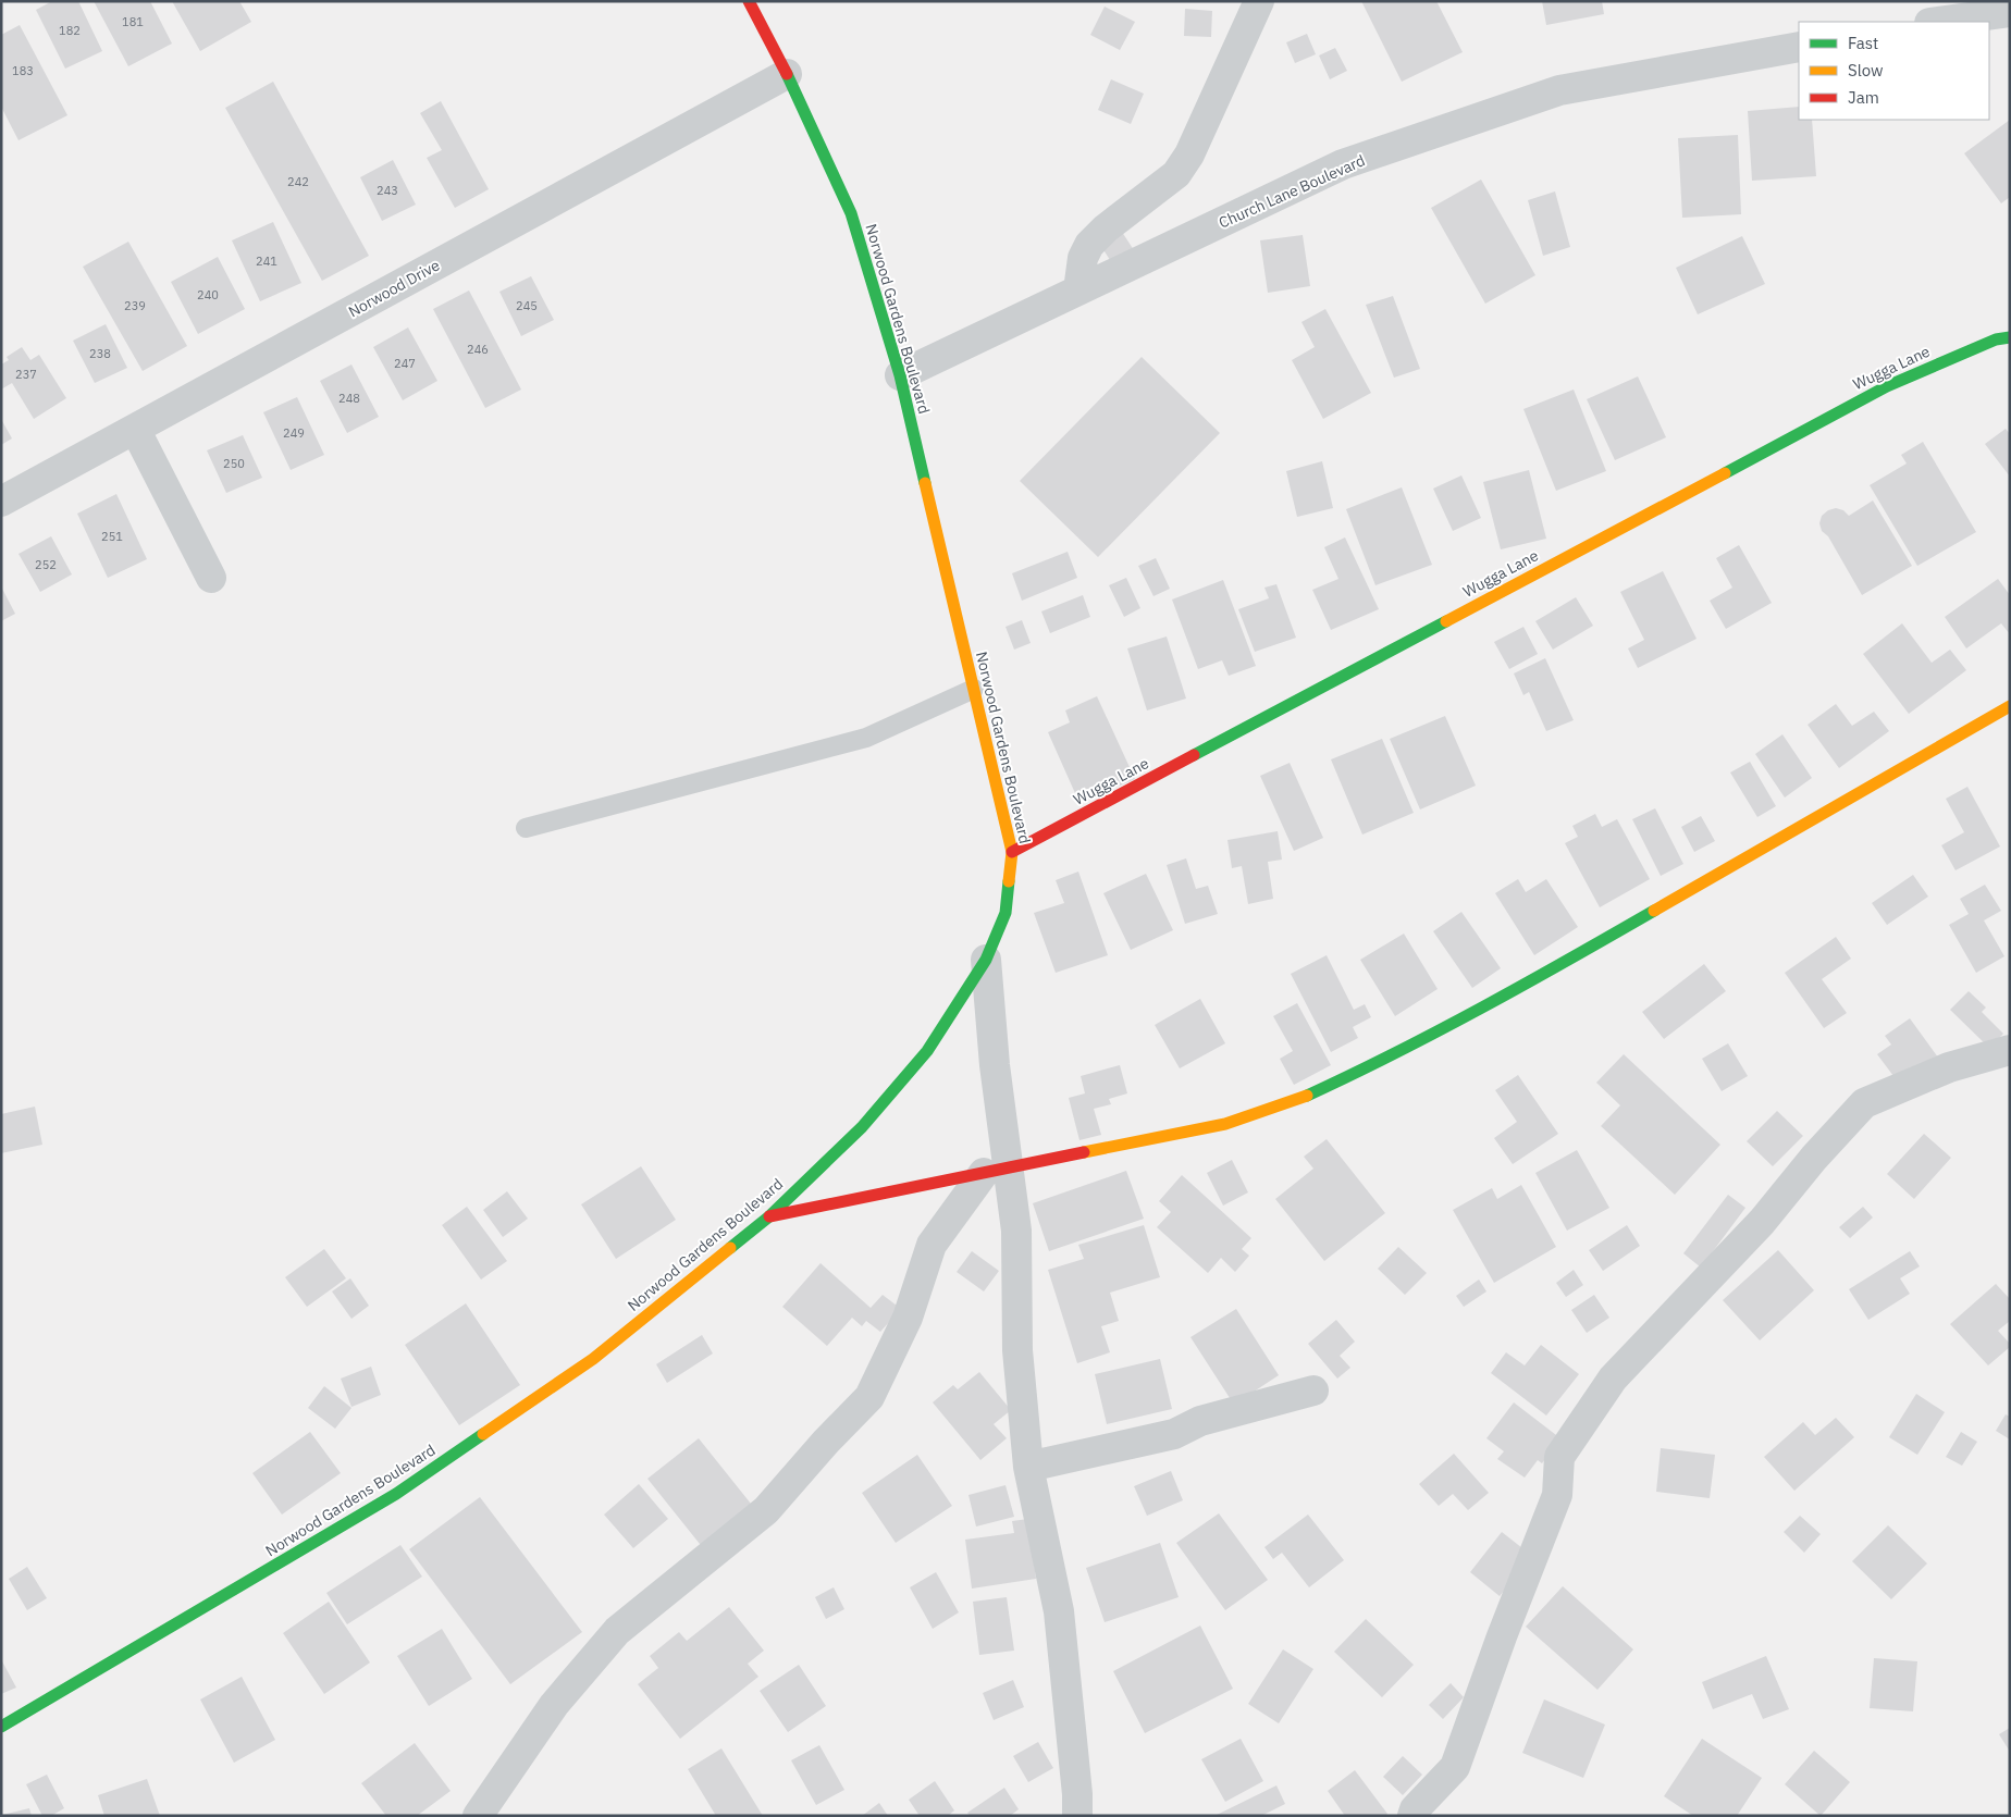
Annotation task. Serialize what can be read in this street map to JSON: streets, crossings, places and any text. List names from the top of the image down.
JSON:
{
  "streets": {
    "street": [
      "Church Lane Boulevard",
      "Norwood Drive",
      "Norwood Gardens Boulevard",
      "Wugga Lane"
    ]
  },
  "crossings": [
    ["Church Lane Boulevard", "Norwood Gardens Boulevard"],
    ["Norwood Drive", "Norwood Gardens Boulevard"],
    ["Norwood Gardens Boulevard", "Wugga Lane"]
  ],
  "house_numbers": [
    "181",
    "182",
    "183",
    "242",
    "243",
    "241",
    "240",
    "239",
    "245",
    "246",
    "238",
    "247",
    "237",
    "248",
    "249",
    "250",
    "251",
    "252"
  ],
  "legend": ["Fast", "Slow", "Jam"]
}
